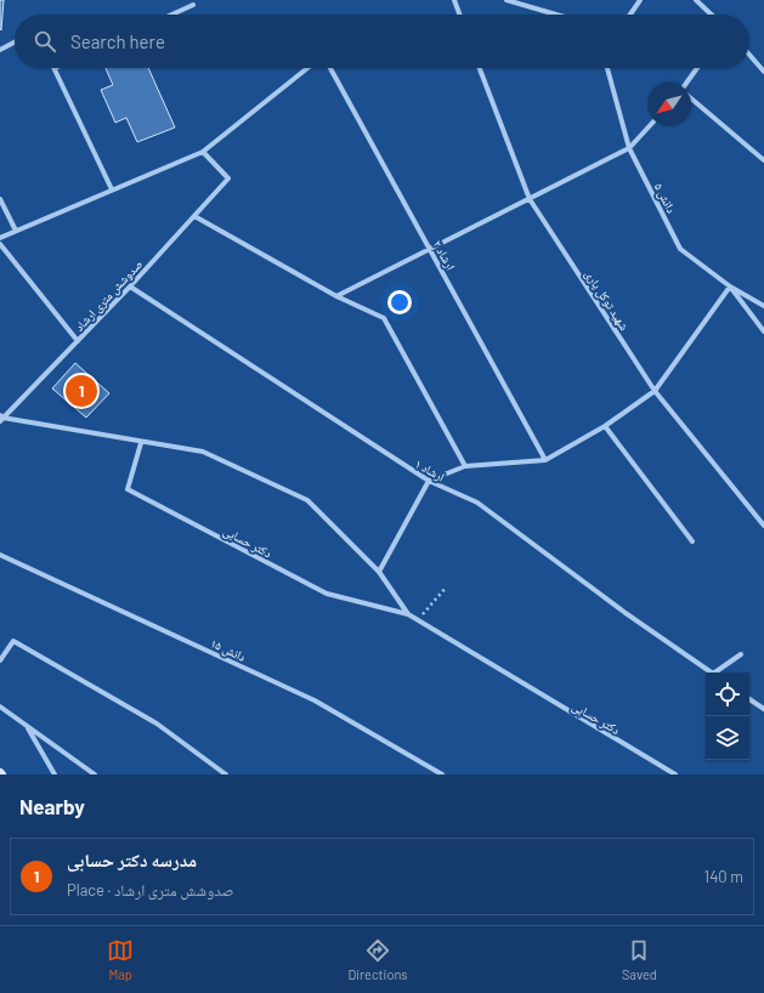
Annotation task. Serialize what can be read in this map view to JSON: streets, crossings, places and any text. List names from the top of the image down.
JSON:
{
  "streets": {
    "street": [
      "دانش ۵",
      "ارشاد ۲",
      "صدوشش متری ارشاد",
      "شهید توکل یاری",
      "ارشاد ۱",
      "دکتر حسابی",
      "دانش ۱۵"
    ]
  },
  "crossings": [
    ["صدوشش متری ارشاد", "ارشاد ۱"],
    ["صدوشش متری ارشاد", "دکتر حسابی"]
  ],
  "north": "bottom left",
  "page": {
    "search": "Search here",
    "pins": "1",
    "heading": "Nearby",
    "list": [
      {
        "mark": "1",
        "name": "مدرسه دکتر حسابی",
        "note": "Place · صدوشش متری ارشاد",
        "value": "140 m"
      }
    ],
    "nav": ["Map", "Directions", "Saved"]
  }
}
